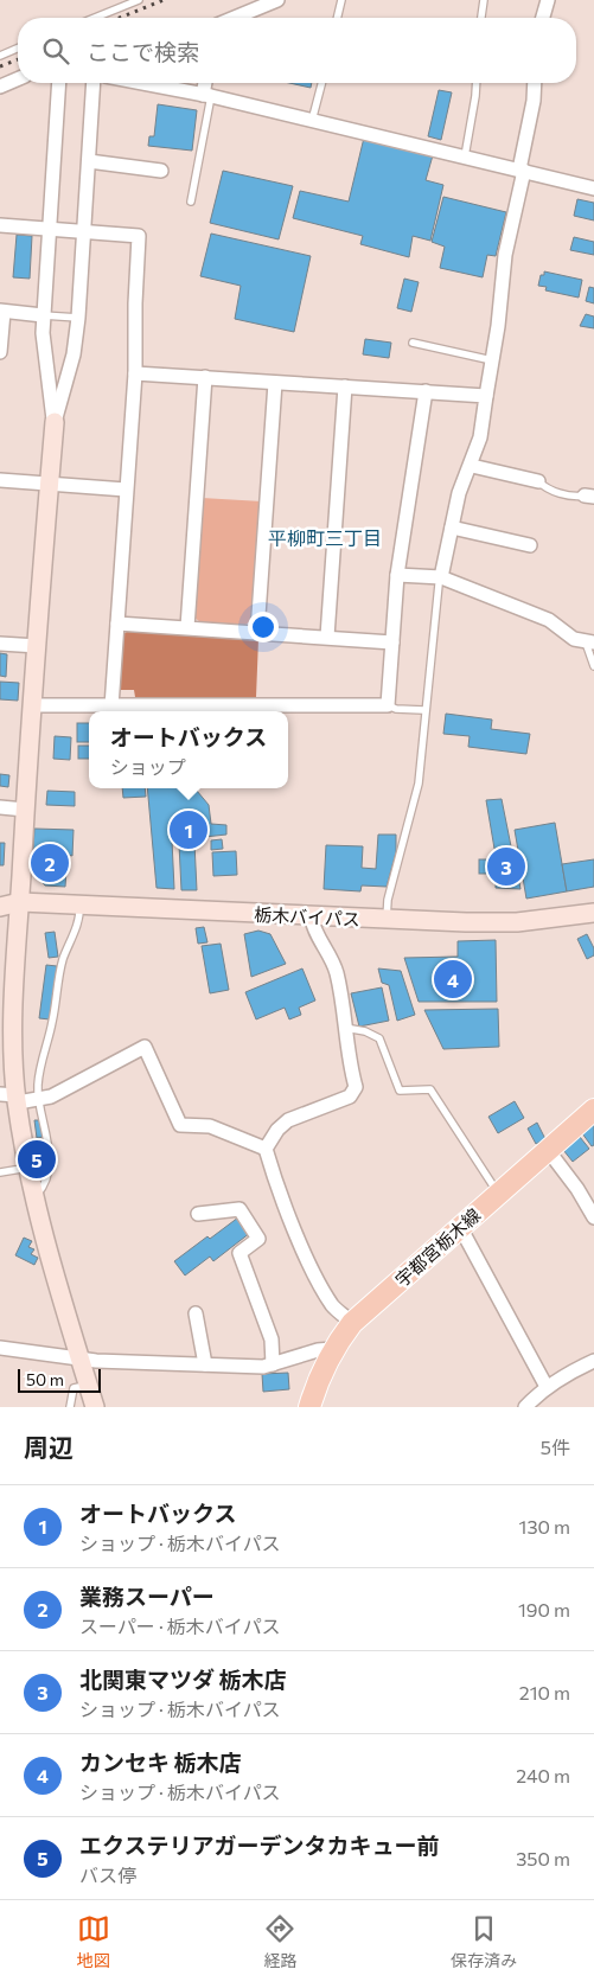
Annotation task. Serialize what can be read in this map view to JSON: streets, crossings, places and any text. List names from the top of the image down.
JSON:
{
  "streets": {
    "main road": ["宇都宮栃木線"],
    "street": ["栃木バイパス"]
  },
  "districts": ["平柳町三丁目"],
  "scale_bar": "50 m",
  "page": {
    "search": "ここで検索",
    "popup": ["オートバックス", "ショップ"],
    "pins": [
      "1",
      "2",
      "3",
      "4",
      "5"
    ],
    "scale": "50 m",
    "heading": ["周辺", "5件"],
    "list": [
      {
        "mark": "1",
        "name": "オートバックス",
        "note": "ショップ · 栃木バイパス",
        "value": "130 m"
      },
      {
        "mark": "2",
        "name": "業務スーパー",
        "note": "スーパー · 栃木バイパス",
        "value": "190 m"
      },
      {
        "mark": "3",
        "name": "北関東マツダ 栃木店",
        "note": "ショップ · 栃木バイパス",
        "value": "210 m"
      },
      {
        "mark": "4",
        "name": "カンセキ 栃木店",
        "note": "ショップ · 栃木バイパス",
        "value": "240 m"
      },
      {
        "mark": "5",
        "name": "エクステリアガーデンタカキュー前",
        "note": "バス停",
        "value": "350 m"
      }
    ],
    "nav": ["地図", "経路", "保存済み"]
  }
}
